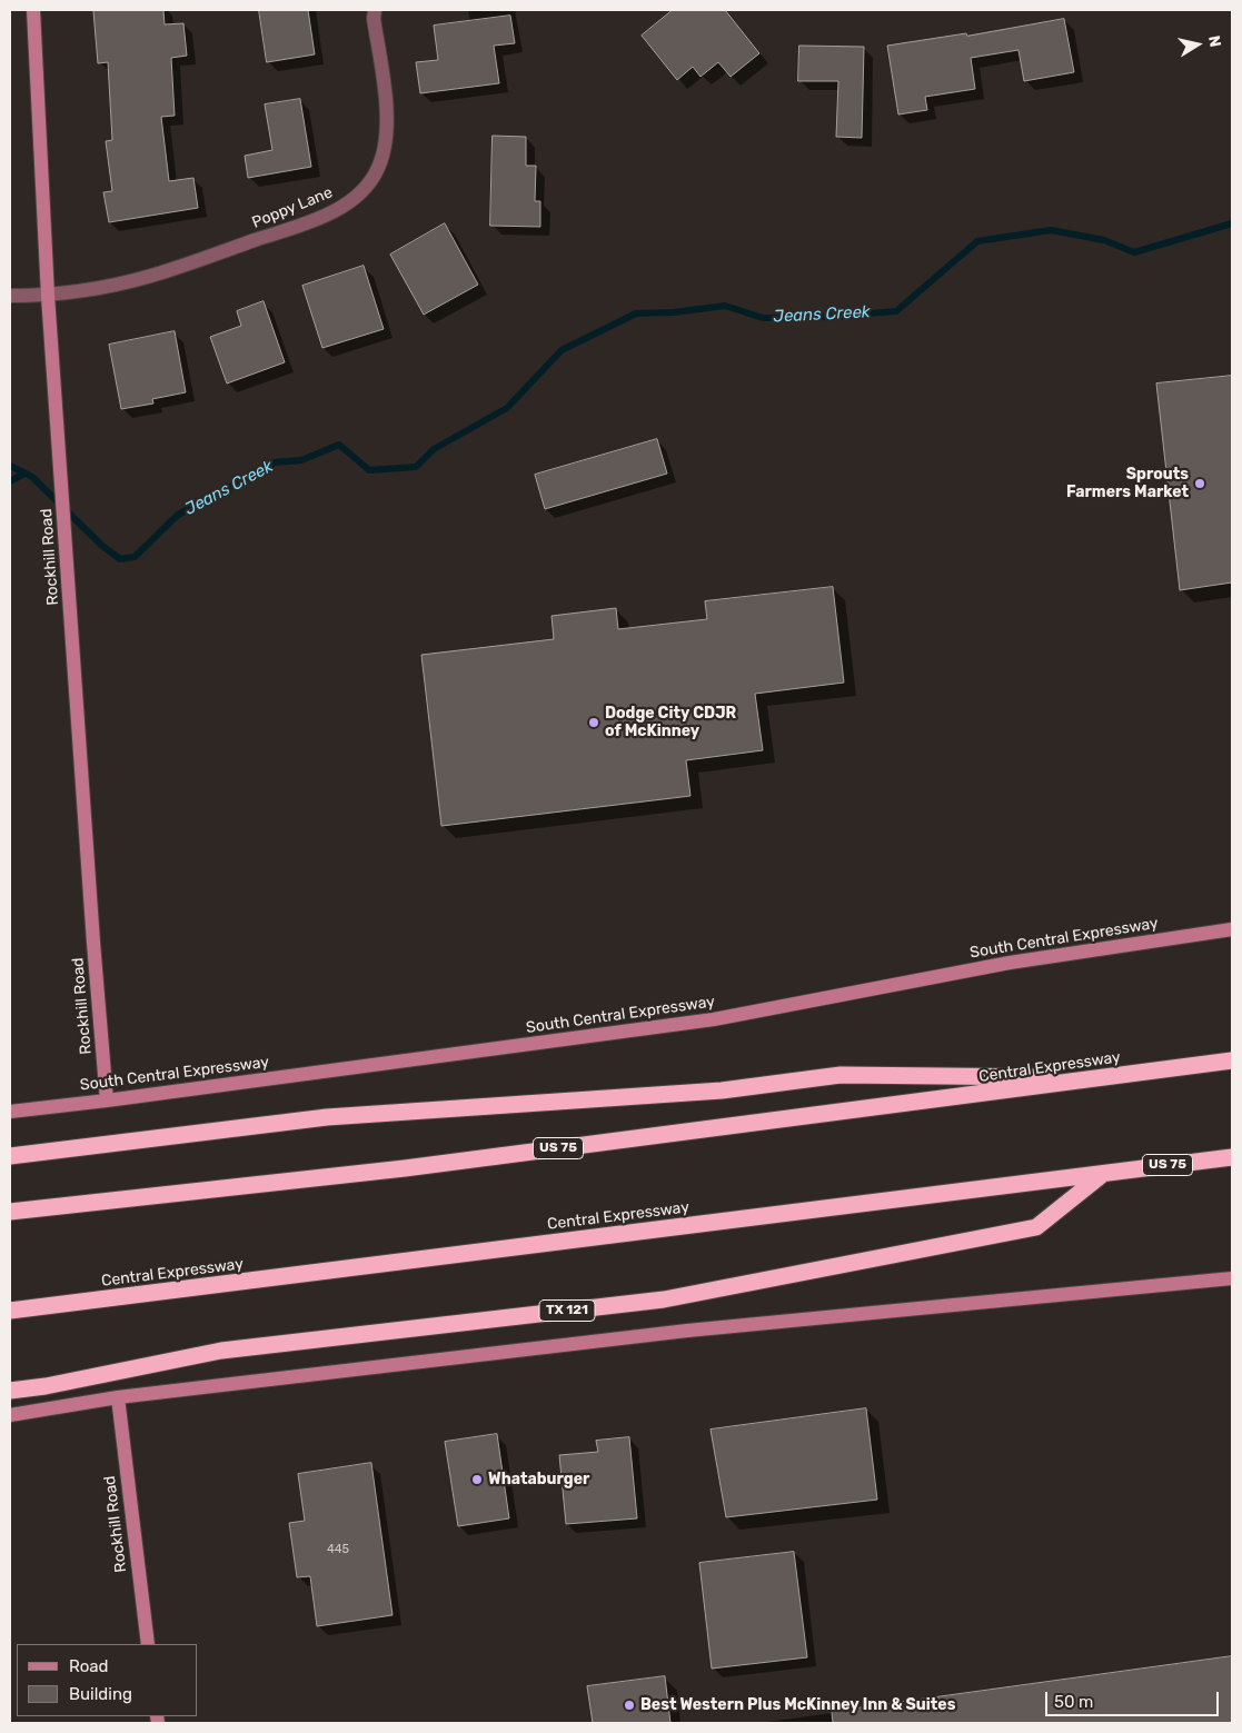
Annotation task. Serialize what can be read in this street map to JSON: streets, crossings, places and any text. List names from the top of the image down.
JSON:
{
  "streets": {
    "highway": ["Central Expressway", "US 75", "TX 121"],
    "main road": ["Rockhill Road", "South Central Expressway"],
    "street": ["Poppy Lane"]
  },
  "crossings": [
    ["Poppy Lane", "Rockhill Road"],
    ["Rockhill Road", "South Central Expressway"],
    ["Central Expressway", "TX 121"]
  ],
  "water": ["Jeans Creek"],
  "places": [
    "Sprouts Farmers Market",
    "Dodge City CDJR of McKinney",
    "Whataburger",
    "Best Western Plus McKinney Inn & Suites"
  ],
  "house_numbers": ["445"],
  "legend": ["Road", "Building"],
  "scale_bar": "50 m",
  "north": "right"
}
